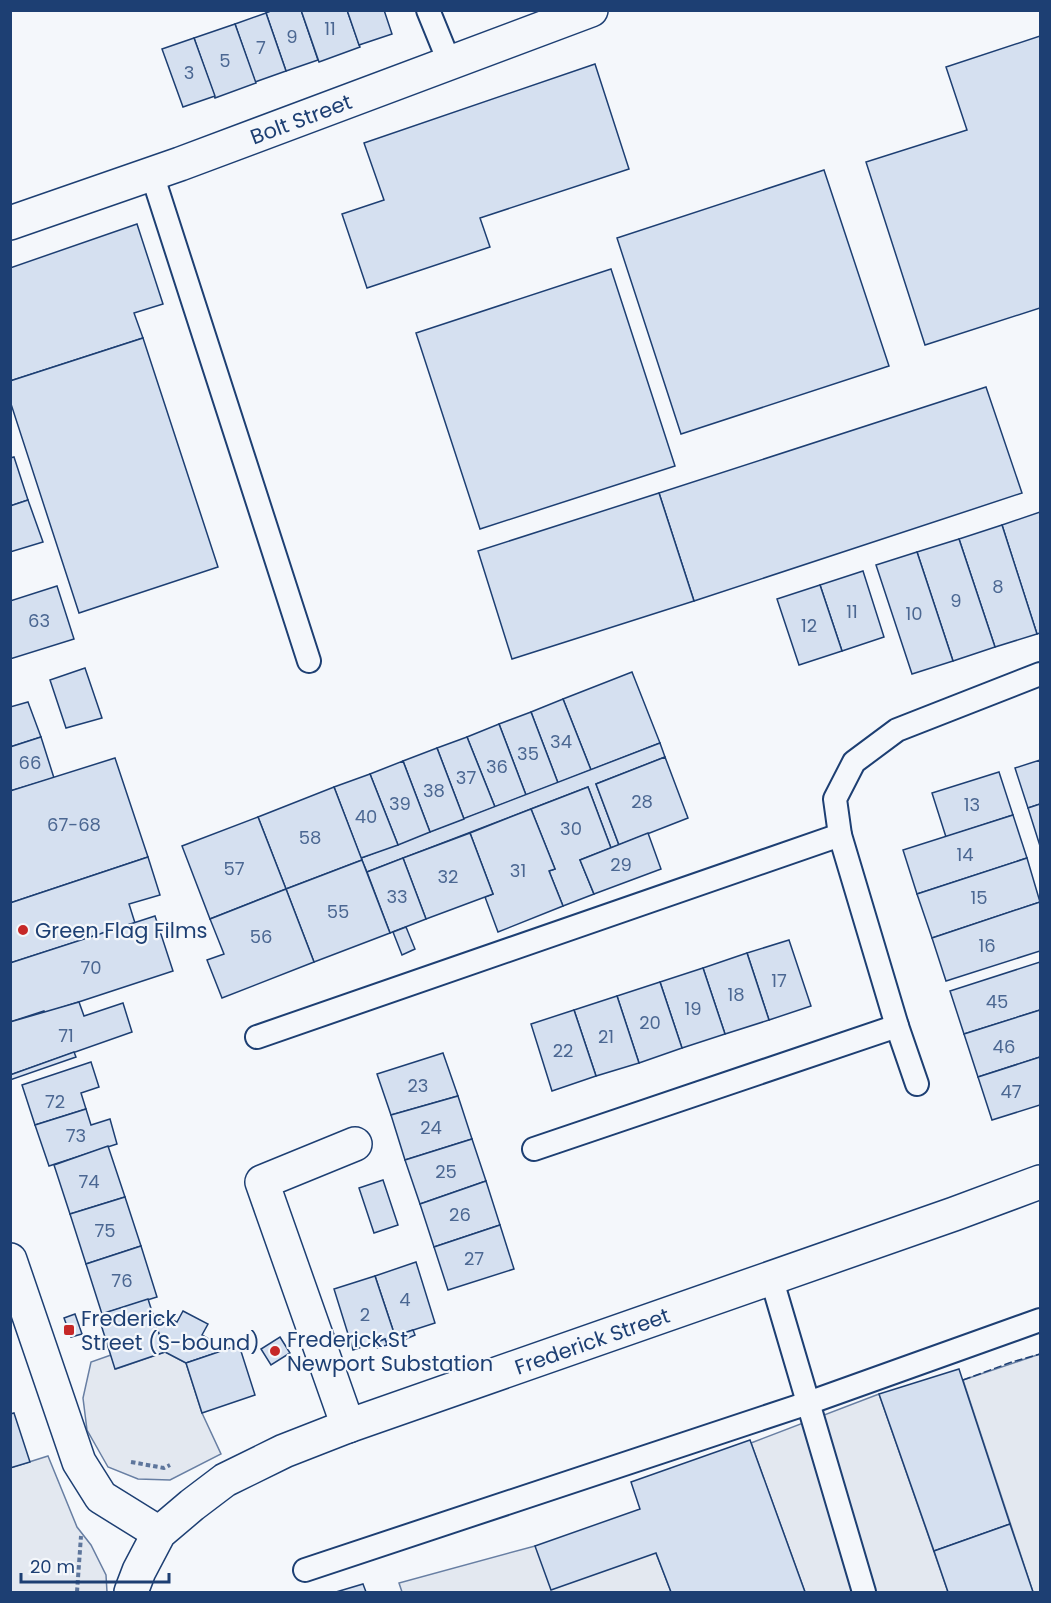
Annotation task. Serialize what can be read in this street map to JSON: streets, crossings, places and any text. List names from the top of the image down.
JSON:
{
  "streets": {
    "street": ["Bolt Street", "Frederick Street"]
  },
  "places": {
    "other": ["Green Flag Films", "Frederick St Newport Substation"],
    "transit": ["Frederick Street (S-bound)"]
  },
  "house_numbers": [
    "11",
    "9",
    "7",
    "5",
    "3",
    "8",
    "9",
    "11",
    "10",
    "63",
    "12",
    "34",
    "35",
    "66",
    "36",
    "37",
    "38",
    "28",
    "39",
    "13",
    "40",
    "67-68",
    "30",
    "58",
    "14",
    "29",
    "57",
    "31",
    "32",
    "33",
    "15",
    "55",
    "56",
    "16",
    "70",
    "17",
    "18",
    "45",
    "19",
    "20",
    "71",
    "21",
    "46",
    "22",
    "23",
    "47",
    "72",
    "24",
    "73",
    "25",
    "74",
    "26",
    "75",
    "27",
    "76",
    "4",
    "2"
  ],
  "scale_bar": "20 m"
}
